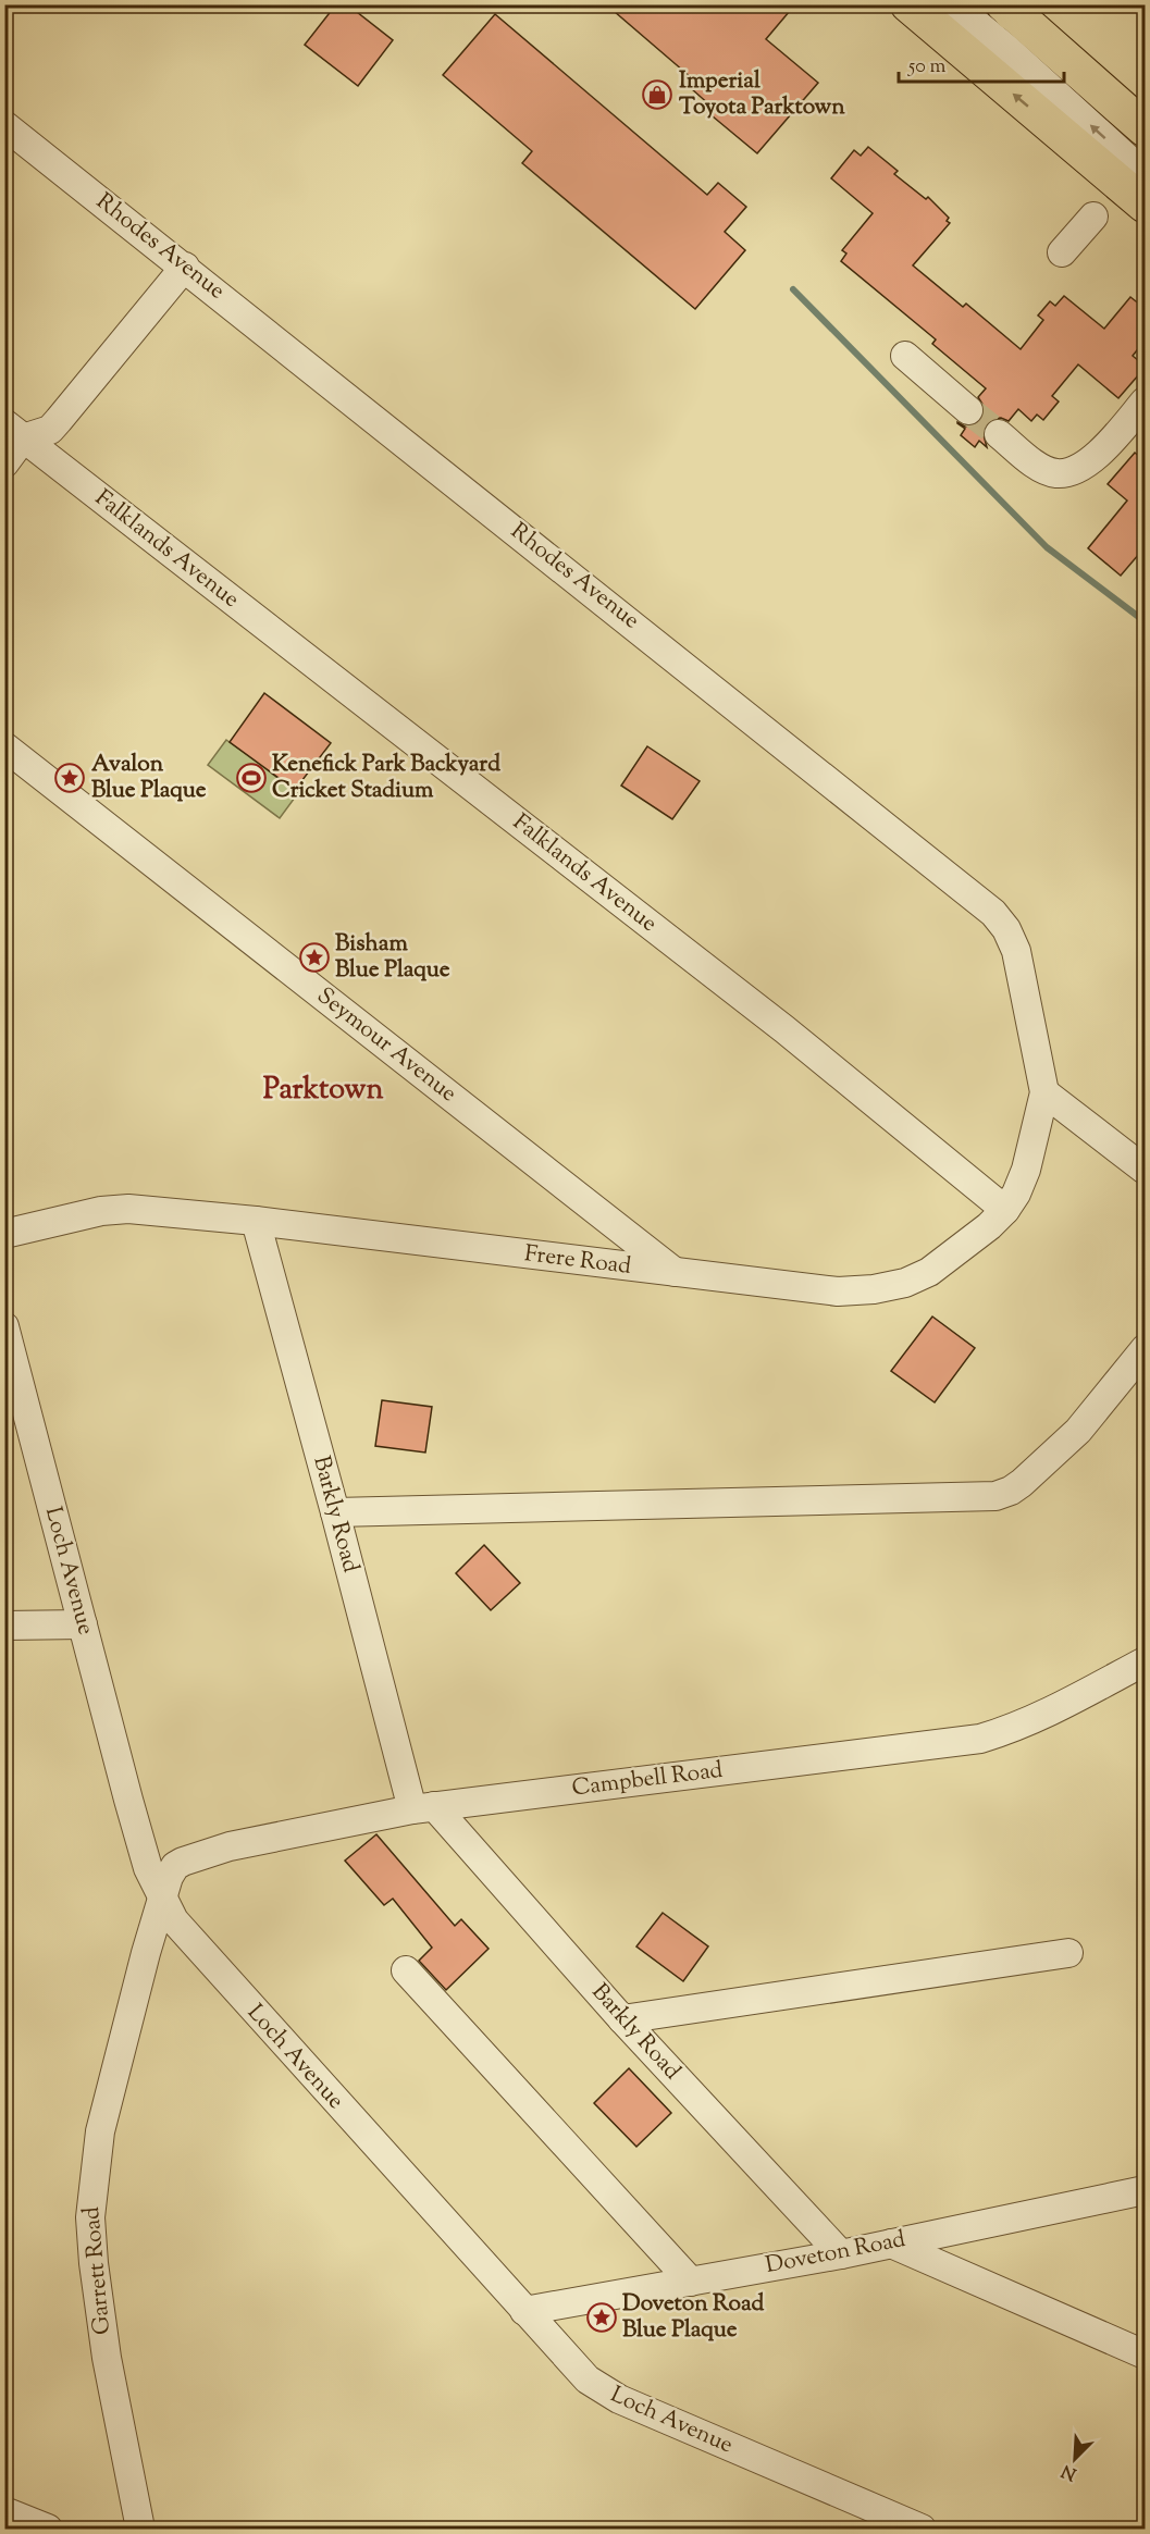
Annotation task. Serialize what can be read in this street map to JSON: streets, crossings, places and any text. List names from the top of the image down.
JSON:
{
  "streets": {
    "street": [
      "Rhodes Avenue",
      "Falklands Avenue",
      "Seymour Avenue",
      "Frere Road",
      "Barkly Road",
      "Loch Avenue",
      "Campbell Road",
      "Doveton Road",
      "Garrett Road"
    ]
  },
  "crossings": [
    ["Rhodes Avenue", "Frere Road"],
    ["Falklands Avenue", "Frere Road"],
    ["Seymour Avenue", "Frere Road"],
    ["Frere Road", "Barkly Road"],
    ["Barkly Road", "Campbell Road"],
    ["Barkly Road", "Doveton Road"],
    ["Loch Avenue", "Campbell Road"],
    ["Loch Avenue", "Doveton Road"],
    ["Loch Avenue", "Garrett Road"],
    ["Campbell Road", "Garrett Road"]
  ],
  "districts": ["Parktown"],
  "places": {
    "shop": ["Imperial Toyota Parktown"],
    "place": ["Avalon Blue Plaque", "Bisham Blue Plaque", "Doveton Road Blue Plaque"],
    "sports": ["Kenefick Park Backyard Cricket Stadium"]
  },
  "scale_bar": "50 m",
  "north": "bottom left"
}
